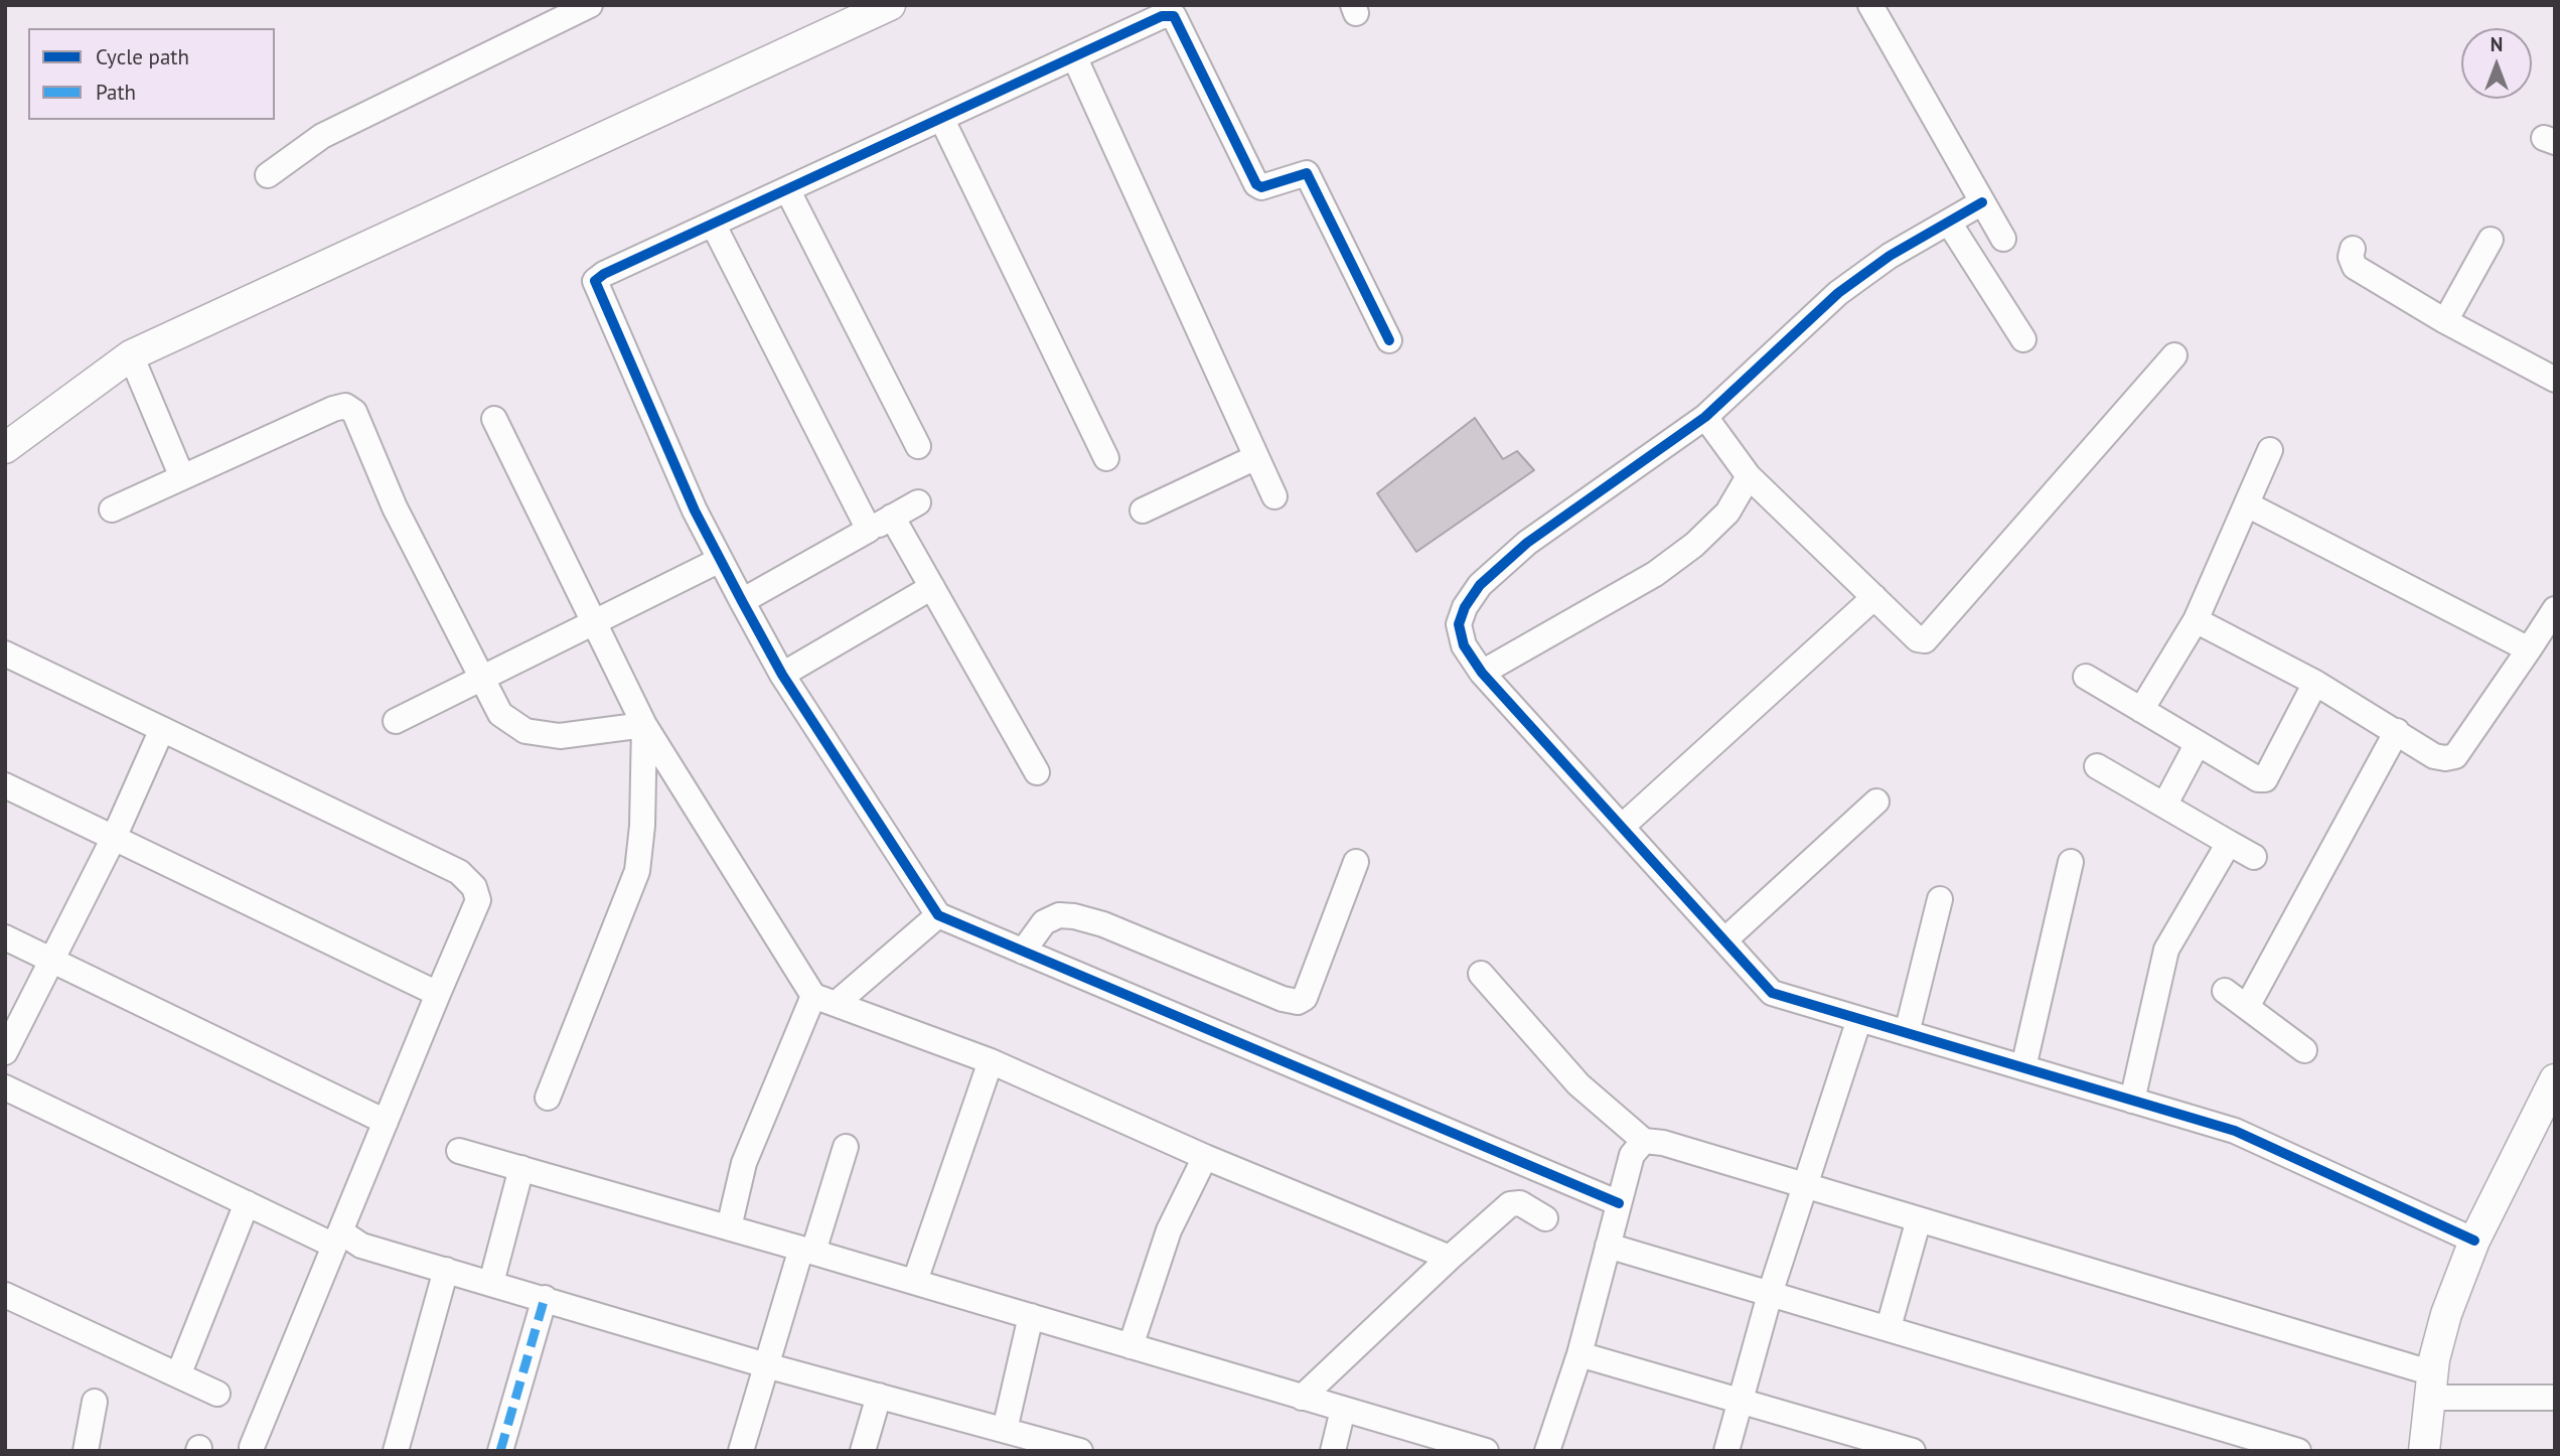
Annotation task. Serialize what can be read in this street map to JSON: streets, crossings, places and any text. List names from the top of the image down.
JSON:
{
  "legend": ["Cycle path", "Path"],
  "north": "top"
}
